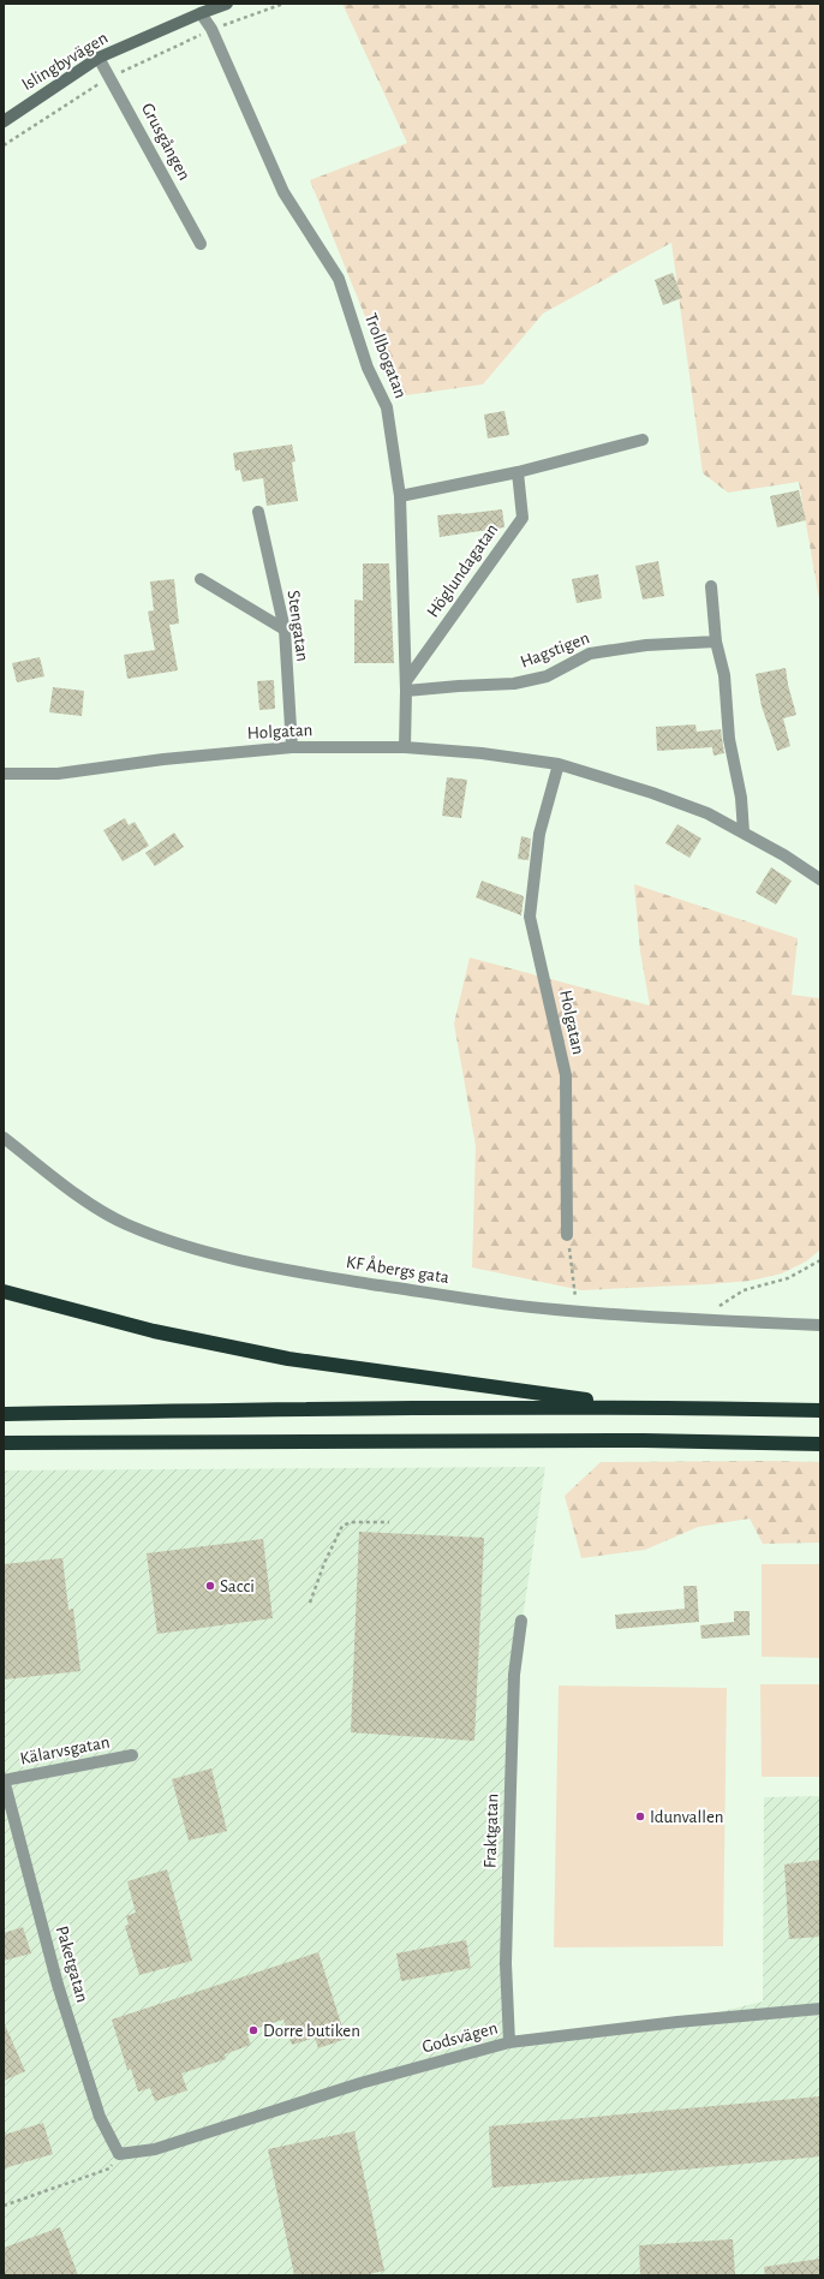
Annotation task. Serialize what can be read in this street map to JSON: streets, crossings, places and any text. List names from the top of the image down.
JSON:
{
  "streets": {
    "street": [
      "Islingbyvägen",
      "Grusgången",
      "Trollbogatan",
      "Höglundagatan",
      "Stengatan",
      "Hagstigen",
      "Holgatan",
      "KF Åbergs gata",
      "Kälarvsgatan",
      "Fraktgatan",
      "Paketgatan",
      "Godsvägen"
    ]
  },
  "crossings": [
    ["Islingbyvägen", "Grusgången"],
    ["Islingbyvägen", "Trollbogatan"],
    ["Trollbogatan", "Höglundagatan"],
    ["Trollbogatan", "Hagstigen"],
    ["Trollbogatan", "Holgatan"],
    ["Höglundagatan", "Hagstigen"],
    ["Stengatan", "Holgatan"],
    ["Kälarvsgatan", "Paketgatan"],
    ["Fraktgatan", "Godsvägen"],
    ["Paketgatan", "Godsvägen"]
  ],
  "places": ["Sacci", "Idunvallen", "Dorre butiken"]
}
